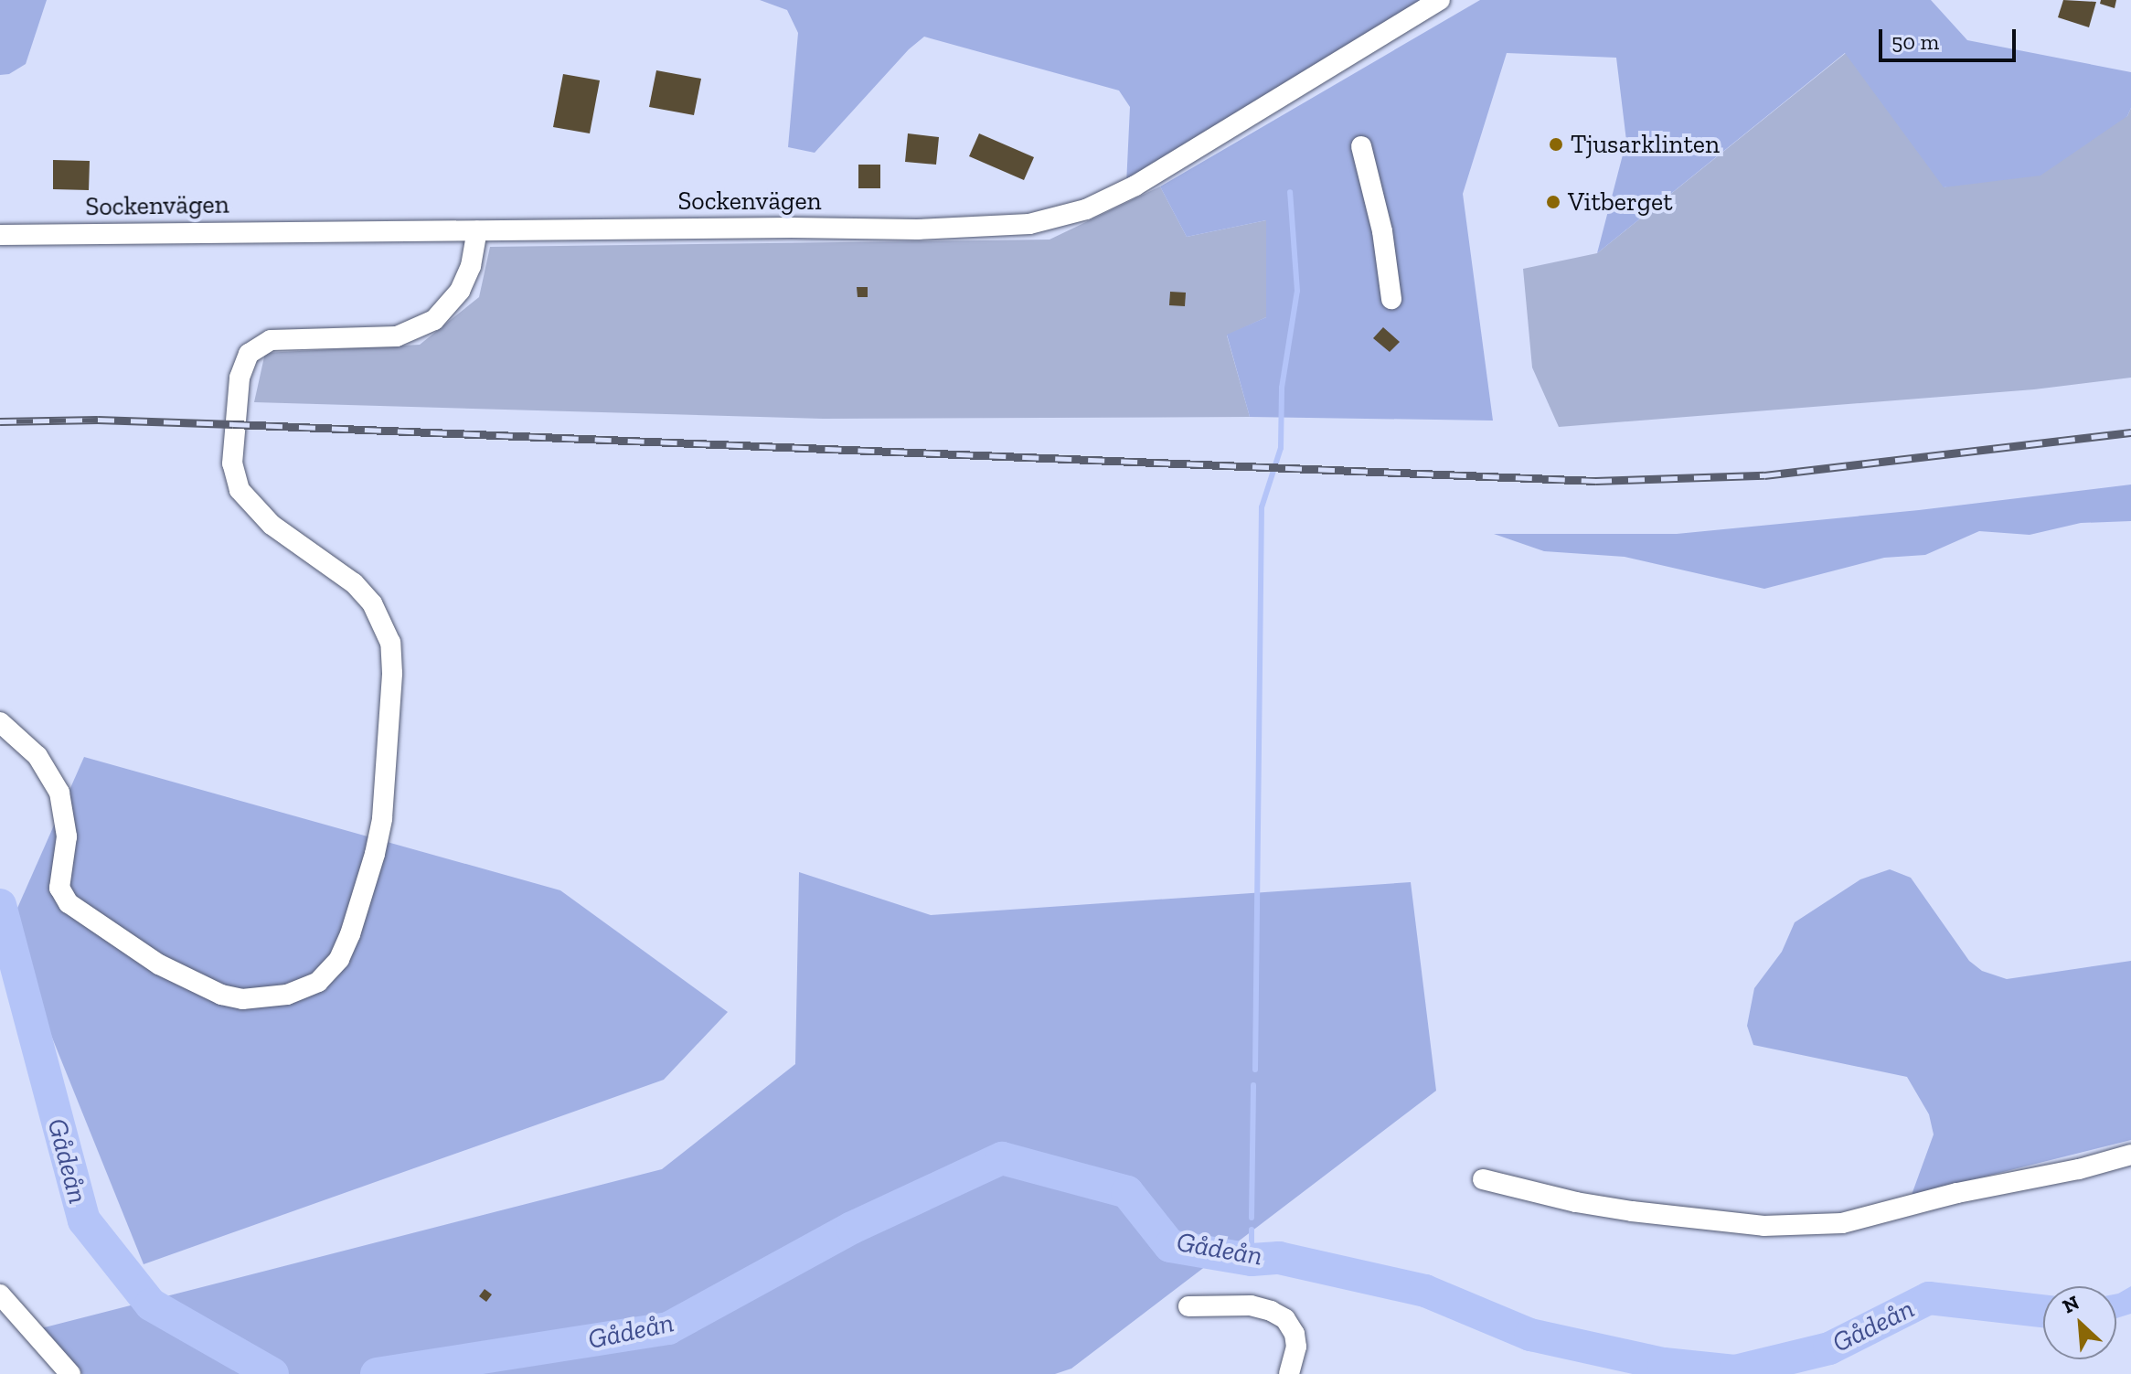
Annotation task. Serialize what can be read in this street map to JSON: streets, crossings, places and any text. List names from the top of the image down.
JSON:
{
  "streets": {
    "street": ["Sockenvägen"]
  },
  "water": ["Gådeån"],
  "places": ["Tjusarklinten", "Vitberget"],
  "scale_bar": "50 m",
  "north": "top left"
}
